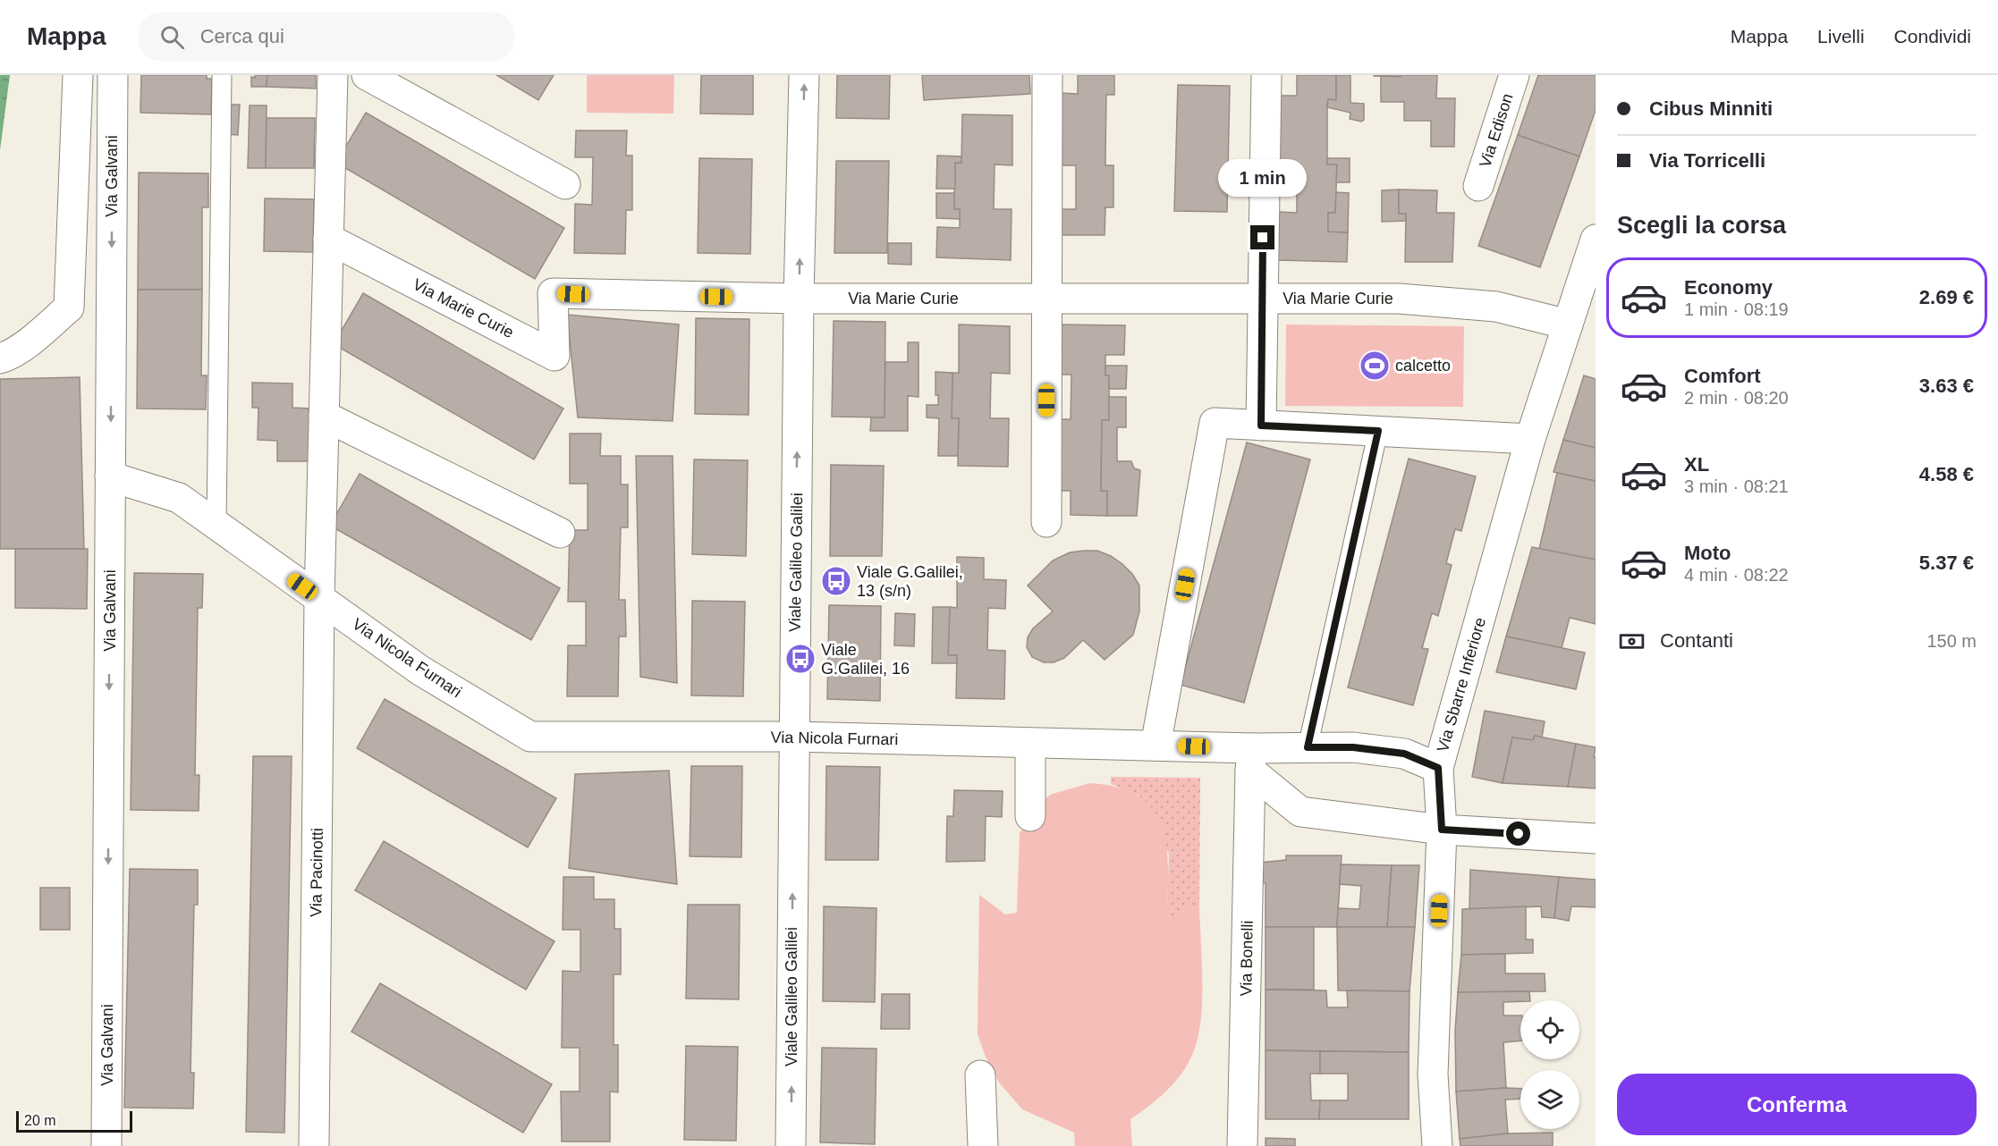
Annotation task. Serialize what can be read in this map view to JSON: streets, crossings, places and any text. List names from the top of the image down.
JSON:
{
  "streets": {
    "street": [
      "Via Edison",
      "Via Galvani",
      "Via Marie Curie",
      "Viale Galileo Galilei",
      "Via Nicola Furnari",
      "Via Sbarre Inferiore",
      "Via Pacinotti",
      "Via Bonelli"
    ]
  },
  "crossings": [
    ["Via Galvani", "Via Nicola Furnari"],
    ["Via Marie Curie", "Viale Galileo Galilei"],
    ["Via Marie Curie", "Via Sbarre Inferiore"],
    ["Via Marie Curie", "Via Pacinotti"],
    ["Viale Galileo Galilei", "Via Nicola Furnari"],
    ["Via Nicola Furnari", "Via Sbarre Inferiore"],
    ["Via Nicola Furnari", "Via Pacinotti"],
    ["Via Nicola Furnari", "Via Bonelli"]
  ],
  "one_way": ["Via Galvani"],
  "places": {
    "sports": ["calcetto"],
    "bus stop": ["Viale G.Galilei, 13 (s/n)", "Viale G.Galilei, 16"]
  },
  "scale_bar": "20 m",
  "page": {
    "header": "Mappa",
    "search": "Cerca qui",
    "nav": ["Mappa", "Livelli", "Condividi"],
    "banner": ["Cibus Minniti", "Via Torricelli"],
    "bubble": "1 min",
    "heading": "Scegli la corsa",
    "list": [
      {
        "name": "Economy",
        "note": "1 min · 08:19",
        "value": "2.69 €"
      },
      {
        "name": "Comfort",
        "note": "2 min · 08:20",
        "value": "3.63 €"
      },
      {
        "name": "XL",
        "note": "3 min · 08:21",
        "value": "4.58 €"
      },
      {
        "name": "Moto",
        "note": "4 min · 08:22",
        "value": "5.37 €"
      }
    ],
    "pay": ["Contanti", "150 m"],
    "buttons": "Conferma",
    "scale": "20 m"
  }
}
